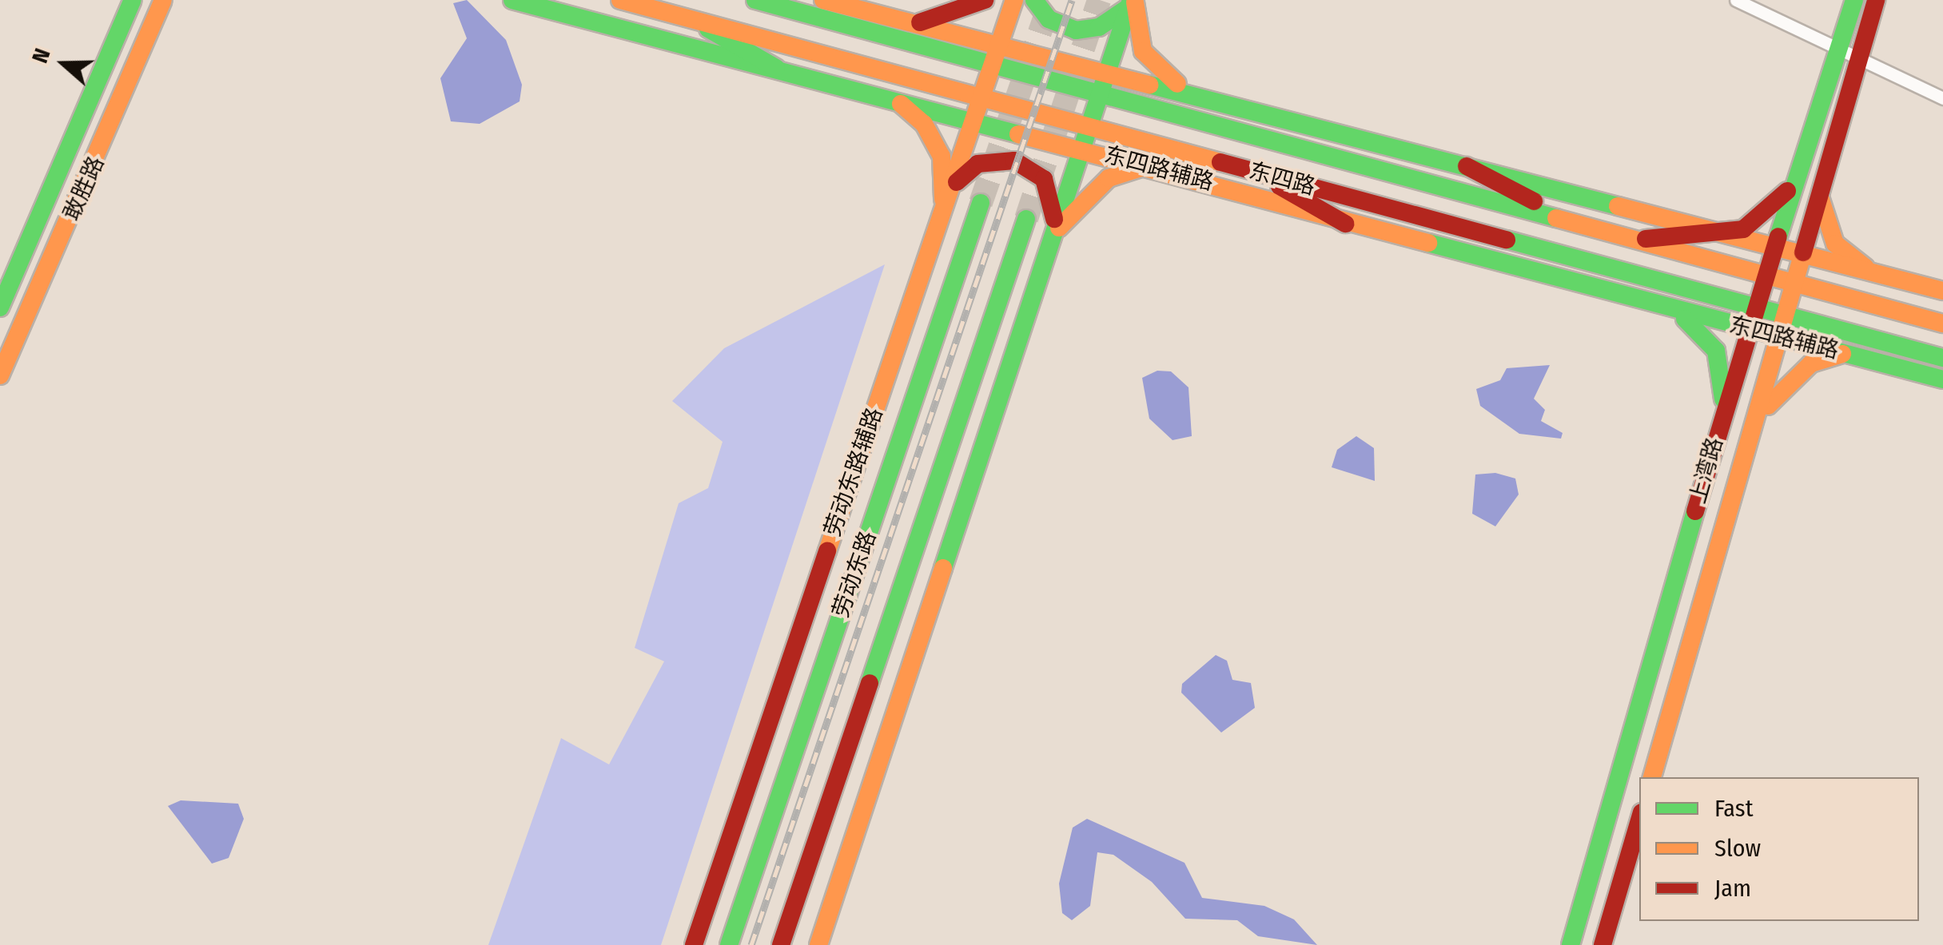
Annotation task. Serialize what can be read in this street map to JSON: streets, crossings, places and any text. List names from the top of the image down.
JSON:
{
  "streets": {
    "main road": [
      "东四路辅路",
      "东四路",
      "敢胜路",
      "上湾路",
      "劳动东路辅路",
      "劳动东路"
    ]
  },
  "crossings": [
    ["东四路辅路", "上湾路"],
    ["东四路辅路", "劳动东路辅路"],
    ["东四路", "上湾路"],
    ["东四路", "劳动东路辅路"]
  ],
  "legend": ["Fast", "Slow", "Jam"],
  "north": "left"
}
